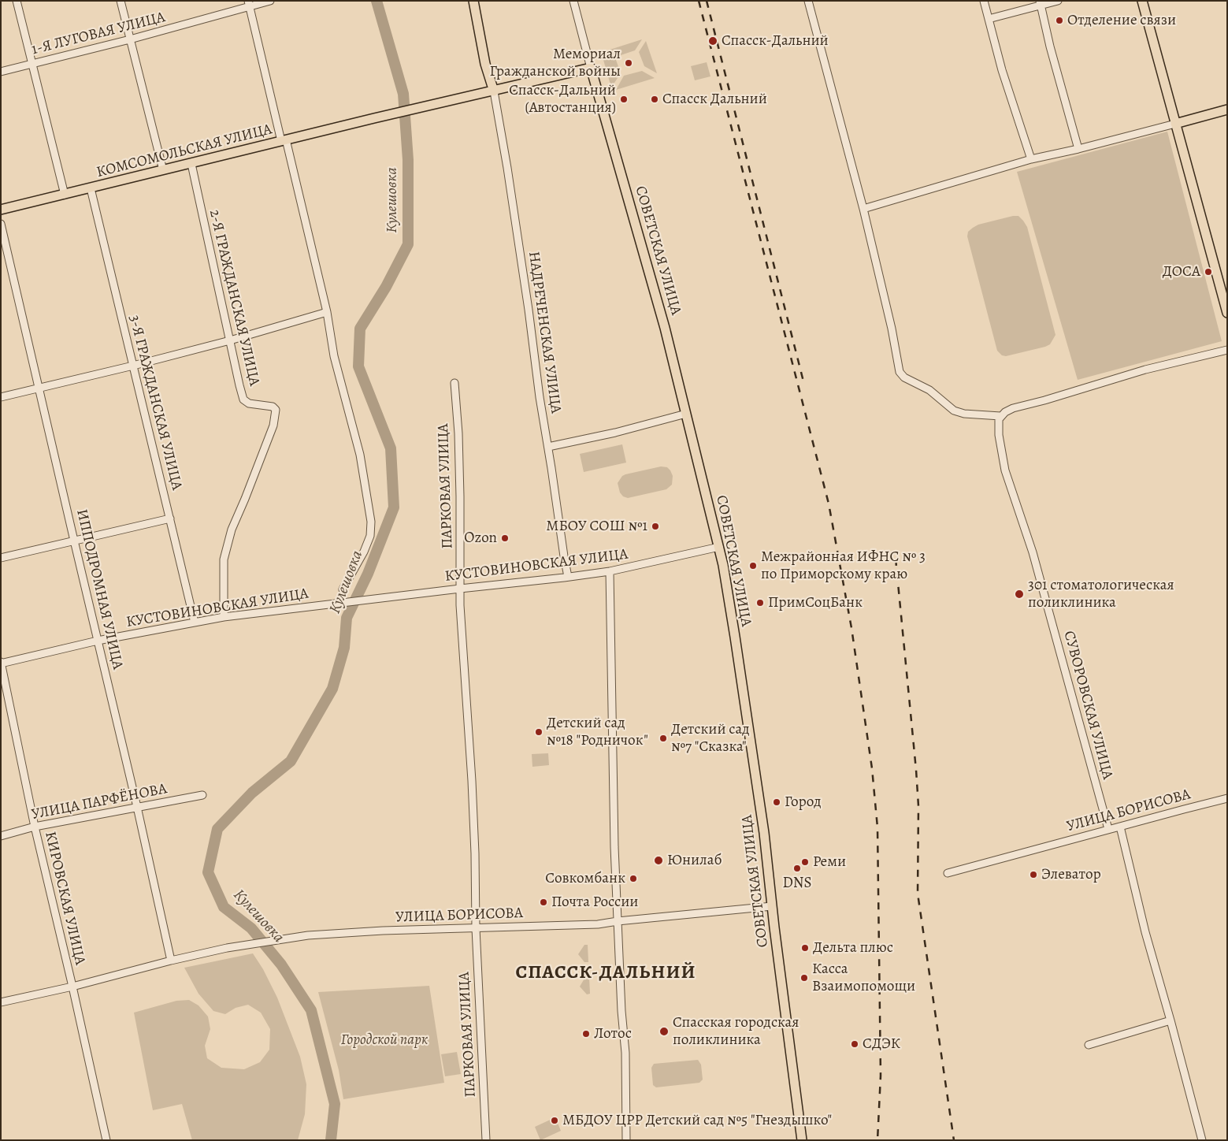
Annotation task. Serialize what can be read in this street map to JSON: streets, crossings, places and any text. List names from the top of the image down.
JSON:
{
  "streets": {
    "main road": ["КОМСОМОЛЬСКАЯ УЛИЦА", "СОВЕТСКАЯ УЛИЦА"],
    "street": [
      "1-Я ЛУГОВАЯ УЛИЦА",
      "2-Я ГРАЖДАНСКАЯ УЛИЦА",
      "НАДРЕЧЕНСКАЯ УЛИЦА",
      "3-Я ГРАЖДАНСКАЯ УЛИЦА",
      "ПАРКОВАЯ УЛИЦА",
      "КУСТОВИНОВСКАЯ УЛИЦА",
      "ИППОДРОМНАЯ УЛИЦА",
      "СУВОРОВСКАЯ УЛИЦА",
      "УЛИЦА ПАРФЁНОВА",
      "УЛИЦА БОРИСОВА",
      "КИРОВСКАЯ УЛИЦА"
    ]
  },
  "crossings": [
    ["КОМСОМОЛЬСКАЯ УЛИЦА", "2-Я ГРАЖДАНСКАЯ УЛИЦА"],
    ["КОМСОМОЛЬСКАЯ УЛИЦА", "НАДРЕЧЕНСКАЯ УЛИЦА"],
    ["КОМСОМОЛЬСКАЯ УЛИЦА", "3-Я ГРАЖДАНСКАЯ УЛИЦА"],
    ["СОВЕТСКАЯ УЛИЦА", "КУСТОВИНОВСКАЯ УЛИЦА"],
    ["СОВЕТСКАЯ УЛИЦА", "УЛИЦА БОРИСОВА"],
    ["2-Я ГРАЖДАНСКАЯ УЛИЦА", "КУСТОВИНОВСКАЯ УЛИЦА"],
    ["НАДРЕЧЕНСКАЯ УЛИЦА", "КУСТОВИНОВСКАЯ УЛИЦА"],
    ["3-Я ГРАЖДАНСКАЯ УЛИЦА", "КУСТОВИНОВСКАЯ УЛИЦА"],
    ["ПАРКОВАЯ УЛИЦА", "КУСТОВИНОВСКАЯ УЛИЦА"],
    ["ПАРКОВАЯ УЛИЦА", "УЛИЦА БОРИСОВА"],
    ["КУСТОВИНОВСКАЯ УЛИЦА", "ИППОДРОМНАЯ УЛИЦА"],
    ["КУСТОВИНОВСКАЯ УЛИЦА", "КИРОВСКАЯ УЛИЦА"],
    ["ИППОДРОМНАЯ УЛИЦА", "УЛИЦА ПАРФЁНОВА"],
    ["ИППОДРОМНАЯ УЛИЦА", "УЛИЦА БОРИСОВА"],
    ["СУВОРОВСКАЯ УЛИЦА", "УЛИЦА БОРИСОВА"],
    ["УЛИЦА ПАРФЁНОВА", "КИРОВСКАЯ УЛИЦА"]
  ],
  "districts": ["СПАССК-ДАЛЬНИЙ"],
  "water": ["Кулешовка"],
  "parks": ["Городской парк"],
  "places": [
    "Отделение связи",
    "Спасск-Дальний",
    "Мемориал Гражданской войны",
    "Спасск-Дальний (Автостанция)",
    "Спасск Дальний",
    "ДОСА",
    "МБОУ СОШ №1",
    "Ozon",
    "Межрайонная ИФНС № 3 по Приморскому краю",
    "301 стоматологическая поликлиника",
    "ПримСоцБанк",
    "Детский сад №18 \"Родничок\"",
    "Детский сад №7 \"Сказка\"",
    "Город",
    "Юнилаб",
    "Реми",
    "DNS",
    "Элеватор",
    "Совкомбанк",
    "Почта России",
    "Дельта плюс",
    "Касса Взаимопомощи",
    "Спасская городская поликлиника",
    "Лотос",
    "СДЭК",
    "МБДОУ ЦРР Детский сад №5 \"Гнездышко\""
  ]
}
